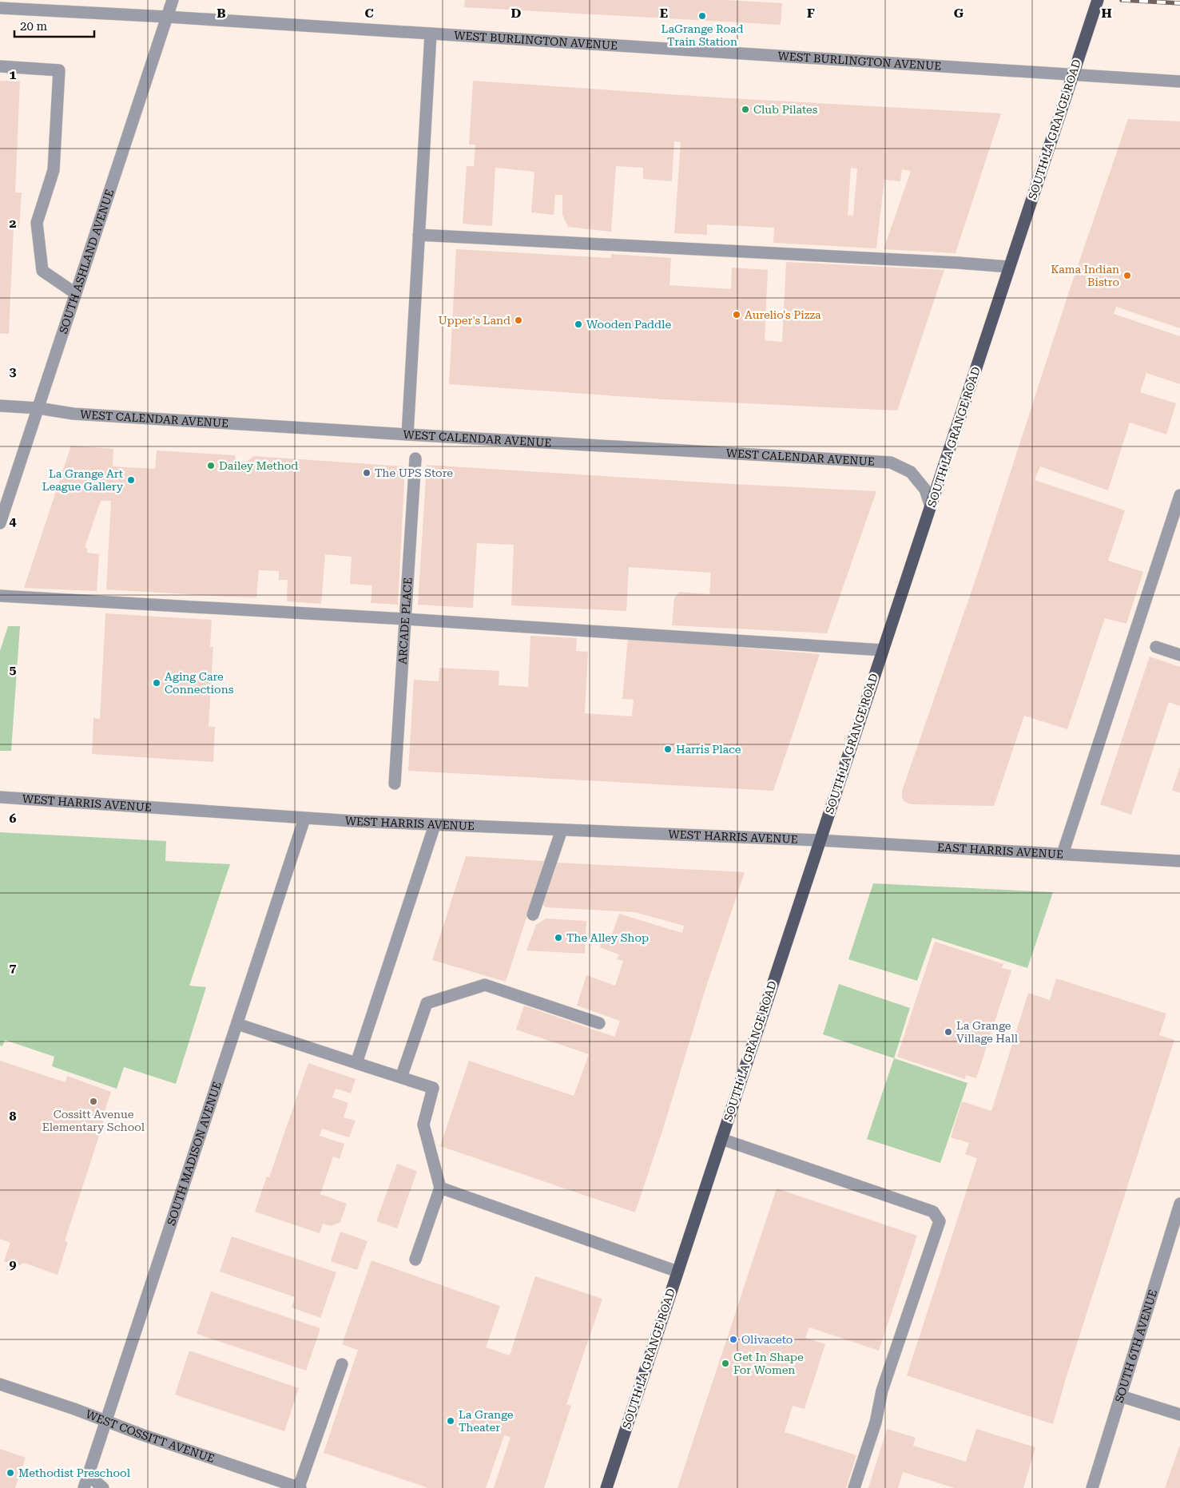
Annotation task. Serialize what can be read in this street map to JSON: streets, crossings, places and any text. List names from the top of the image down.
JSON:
{
  "streets": {
    "main road": ["SOUTH LA GRANGE ROAD"],
    "street": [
      "WEST BURLINGTON AVENUE",
      "SOUTH ASHLAND AVENUE",
      "WEST CALENDAR AVENUE",
      "ARCADE PLACE",
      "WEST HARRIS AVENUE",
      "EAST HARRIS AVENUE",
      "SOUTH MADISON AVENUE",
      "SOUTH 6TH AVENUE",
      "WEST COSSITT AVENUE"
    ]
  },
  "crossings": [
    ["WEST BURLINGTON AVENUE", "SOUTH LA GRANGE ROAD"],
    ["WEST BURLINGTON AVENUE", "SOUTH ASHLAND AVENUE"],
    ["SOUTH LA GRANGE ROAD", "WEST CALENDAR AVENUE"],
    ["SOUTH LA GRANGE ROAD", "WEST HARRIS AVENUE"],
    ["SOUTH LA GRANGE ROAD", "EAST HARRIS AVENUE"],
    ["SOUTH ASHLAND AVENUE", "WEST CALENDAR AVENUE"],
    ["WEST HARRIS AVENUE", "EAST HARRIS AVENUE"],
    ["WEST HARRIS AVENUE", "SOUTH MADISON AVENUE"],
    ["SOUTH MADISON AVENUE", "WEST COSSITT AVENUE"]
  ],
  "places": [
    "LaGrange Road Train Station",
    "Club Pilates",
    "Kama Indian Bistro",
    "Aurelio's Pizza",
    "Upper's Land",
    "Wooden Paddle",
    "Dailey Method",
    "The UPS Store",
    "La Grange Art League Gallery",
    "Aging Care Connections",
    "Harris Place",
    "The Alley Shop",
    "La Grange Village Hall",
    "Cossitt Avenue Elementary School",
    "Olivaceto",
    "Get In Shape For Women",
    "La Grange Theater",
    "Methodist Preschool"
  ],
  "scale_bar": "20 m",
  "grid": {
    "columns": [
      "B",
      "C",
      "D",
      "E",
      "F",
      "G",
      "H"
    ],
    "rows": [
      "1",
      "2",
      "3",
      "4",
      "5",
      "6",
      "7",
      "8",
      "9"
    ]
  }
}
